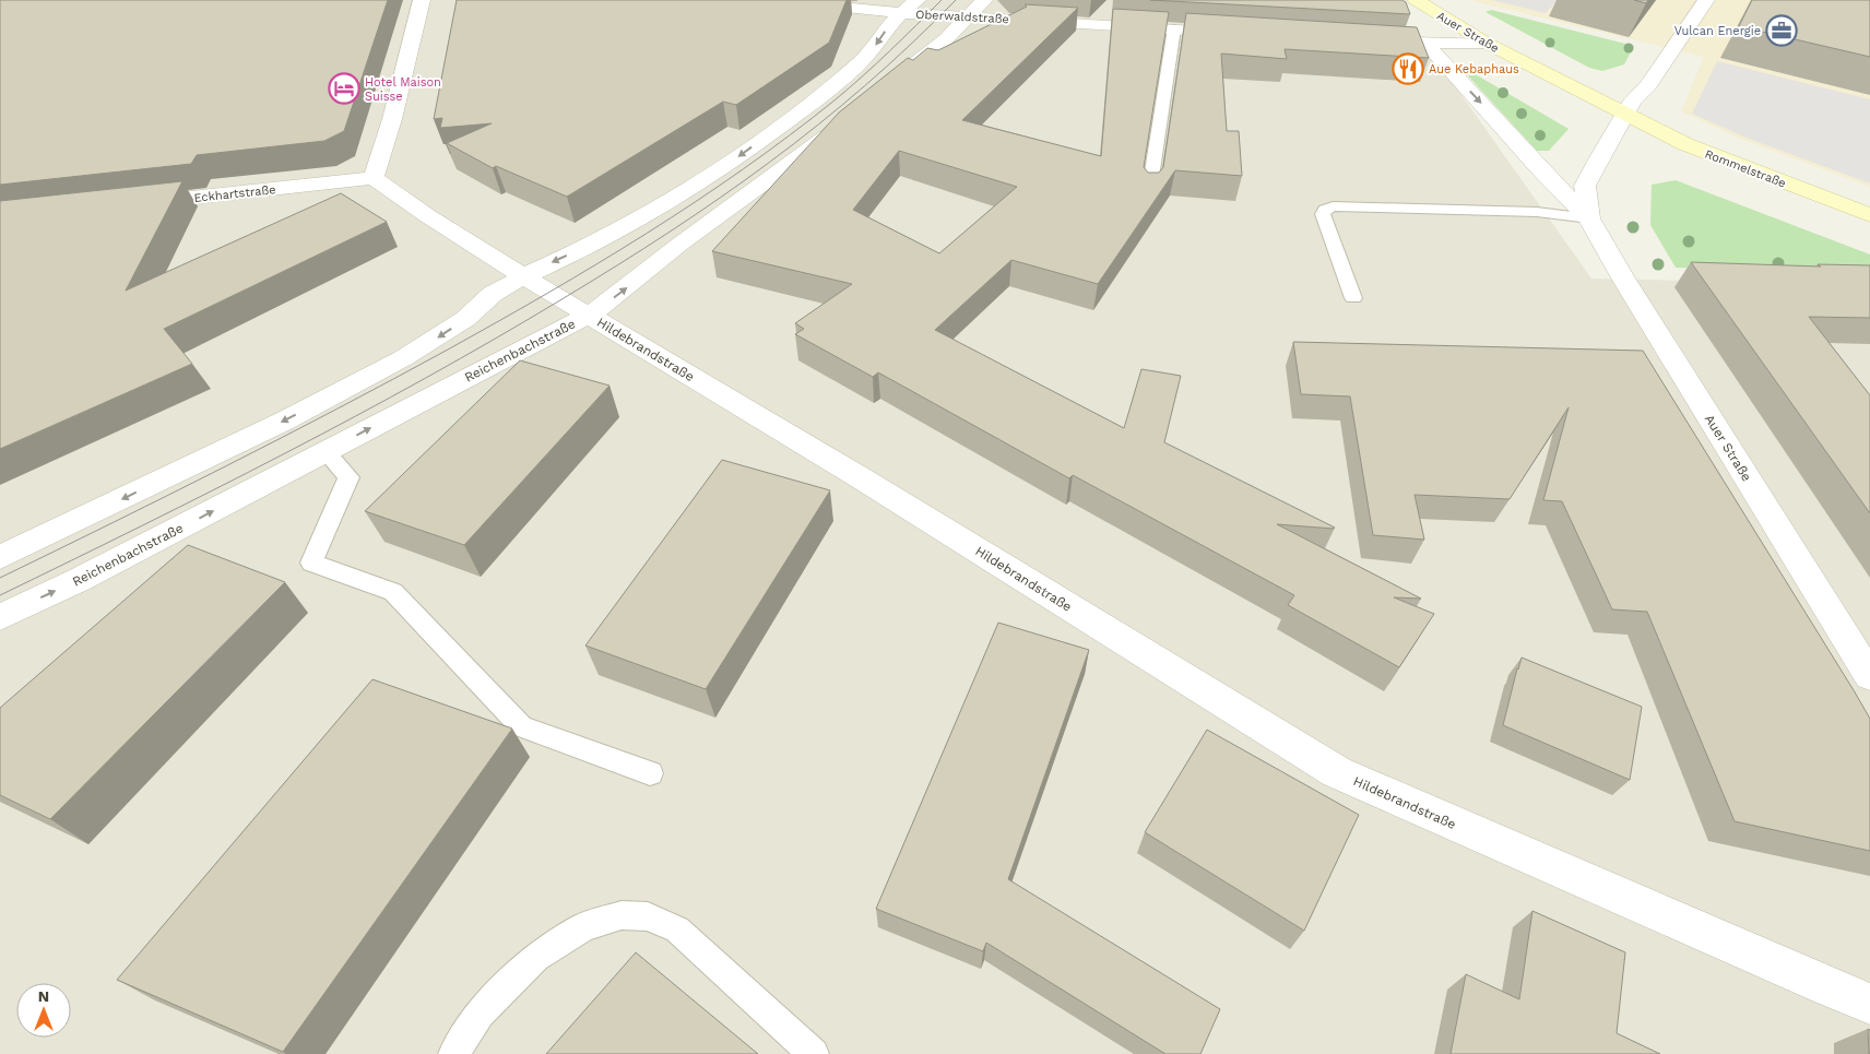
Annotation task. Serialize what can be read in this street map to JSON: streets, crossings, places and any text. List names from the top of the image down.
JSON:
{
  "streets": {
    "main road": ["Auer Straße", "Rommelstraße"],
    "street": [
      "Oberwaldstraße",
      "Eckhartstraße",
      "Hildebrandstraße",
      "Reichenbachstraße"
    ]
  },
  "crossings": [
    ["Auer Straße", "Rommelstraße"],
    ["Eckhartstraße", "Hildebrandstraße"],
    ["Hildebrandstraße", "Reichenbachstraße"]
  ],
  "places": {
    "office": ["Vulcan Energie"],
    "restaurant": ["Aue Kebaphaus"],
    "hotel": ["Hotel Maison Suisse"]
  },
  "north": "top"
}
